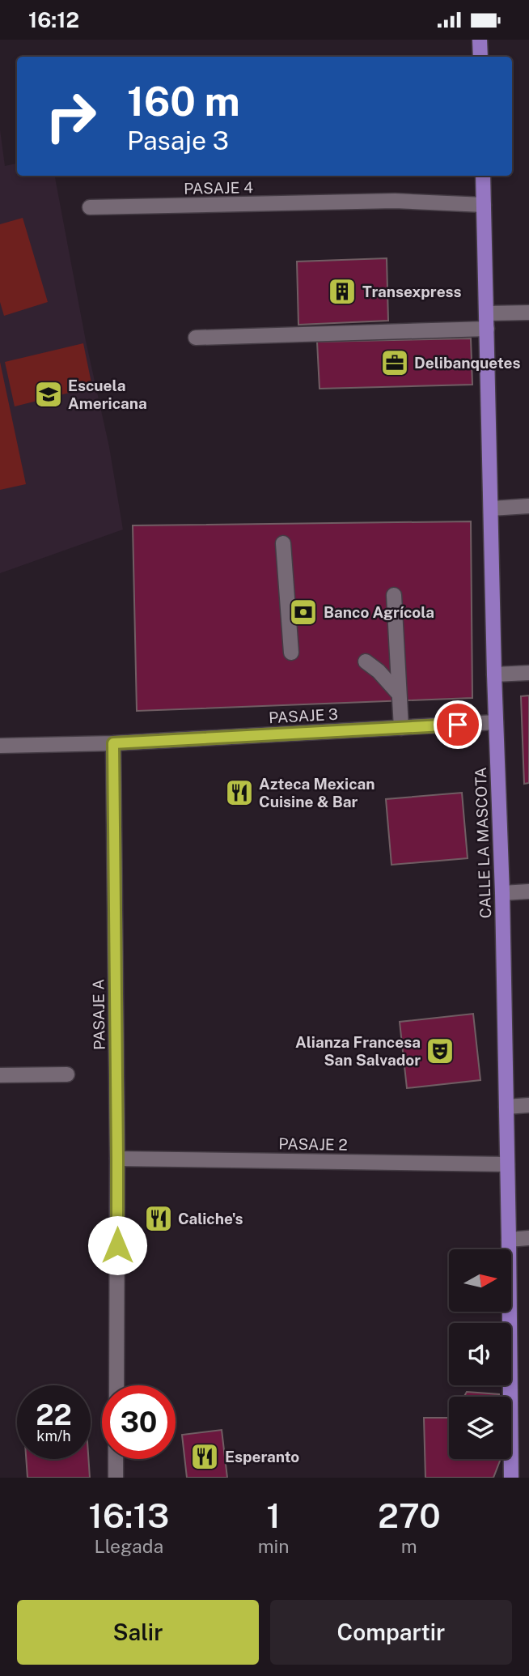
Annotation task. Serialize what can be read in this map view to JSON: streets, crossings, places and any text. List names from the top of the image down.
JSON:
{
  "streets": {
    "main road": ["CALLE LA MASCOTA"],
    "street": [
      "PASAJE 4",
      "PASAJE 3",
      "PASAJE A",
      "PASAJE 2"
    ]
  },
  "crossings": [
    ["PASAJE 4", "CALLE LA MASCOTA"],
    ["PASAJE 3", "CALLE LA MASCOTA"],
    ["PASAJE 3", "PASAJE A"],
    ["CALLE LA MASCOTA", "PASAJE 2"],
    ["PASAJE A", "PASAJE 2"]
  ],
  "places": {
    "building": ["Transexpress"],
    "office": ["Delibanquetes"],
    "school or university": ["Escuela Americana"],
    "bank": ["Banco Agrícola"],
    "restaurant": ["Azteca Mexican Cuisine & Bar", "Caliche's", "Esperanto"],
    "theatre": ["Alianza Francesa San Salvador"]
  },
  "north": "right",
  "page": {
    "status": "16:12",
    "turn": ["160 m", "Pasaje 3"],
    "speed": "22 km/h",
    "limit": "30",
    "eta": [
      "16:13",
      "Llegada",
      "1",
      "min",
      "270",
      "m"
    ],
    "buttons": ["Salir", "Compartir"]
  }
}
